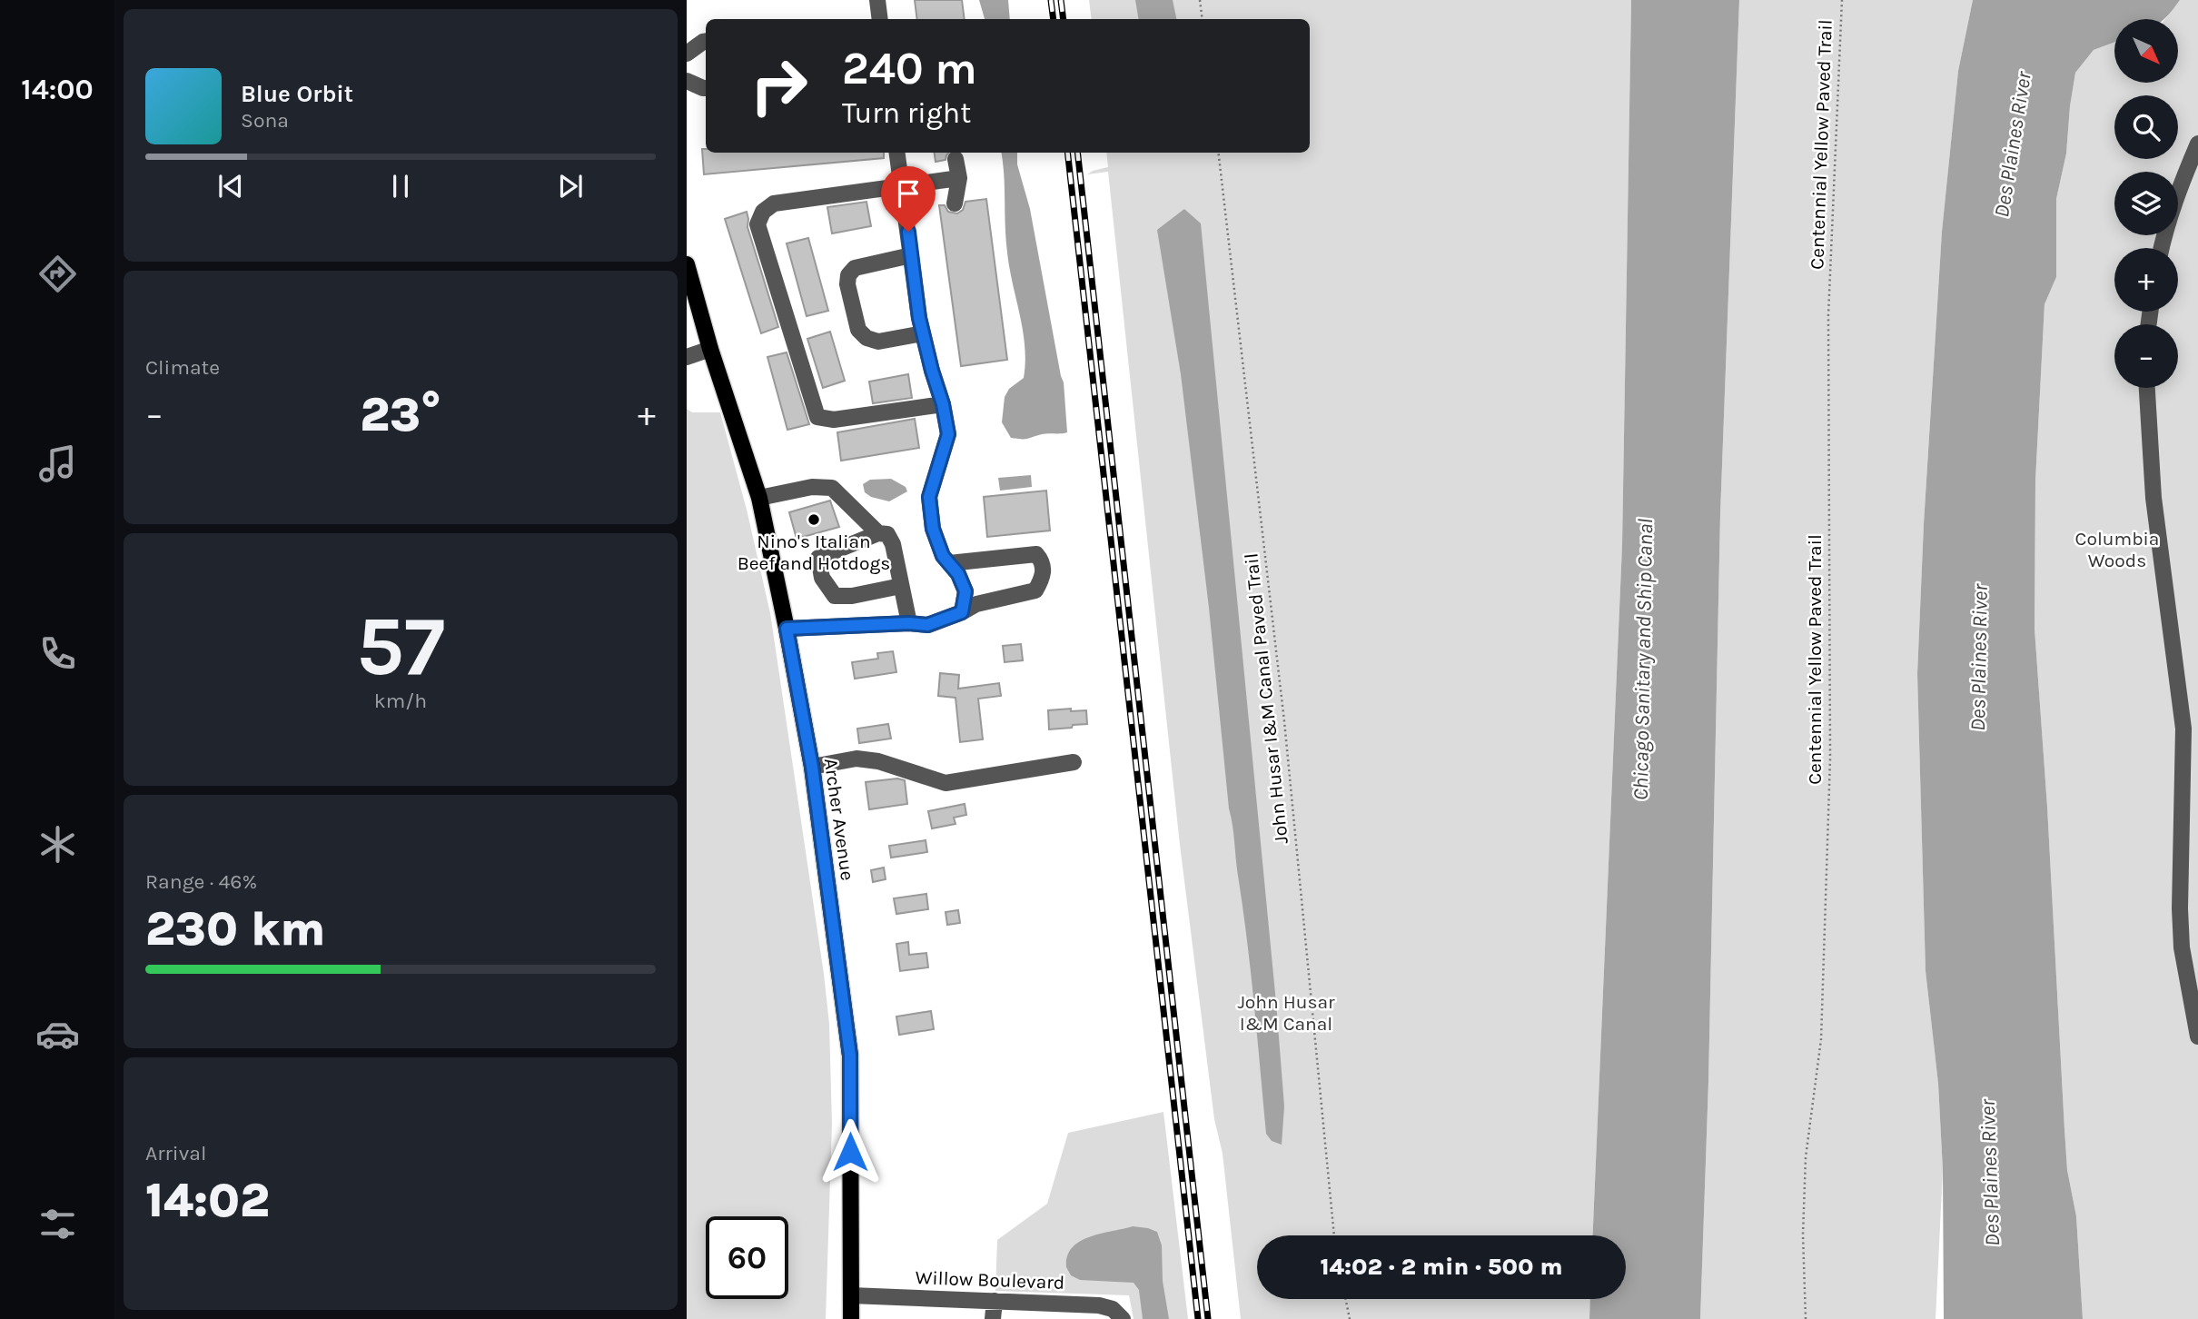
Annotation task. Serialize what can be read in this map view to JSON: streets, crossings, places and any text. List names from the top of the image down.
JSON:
{
  "streets": {
    "main road": ["Archer Avenue"],
    "street": ["Willow Boulevard"],
    "path": ["Centennial Yellow Paved Trail", "John Husar I&M Canal Paved Trail"]
  },
  "crossings": [
    ["Archer Avenue", "Willow Boulevard"]
  ],
  "water": ["Des Plaines River", "Chicago Sanitary and Ship Canal"],
  "parks": ["Columbia Woods", "John Husar I&M Canal"],
  "places": ["Nino's Italian Beef and Hotdogs"],
  "north": "bottom right",
  "page": {
    "tabs": "14:00",
    "map_buttons": ["+", "−"],
    "turn": ["240 m", "Turn right"],
    "song": ["Blue Orbit", "Sona"],
    "tile": [
      "Climate",
      ["57", "km/h"],
      ["Range · 46%", "230 km"],
      ["Arrival", "14:02"]
    ],
    "heat": ["−", "23°", "+"],
    "limit": "60",
    "trip": "14:02 · 2 min · 500 m"
  }
}
